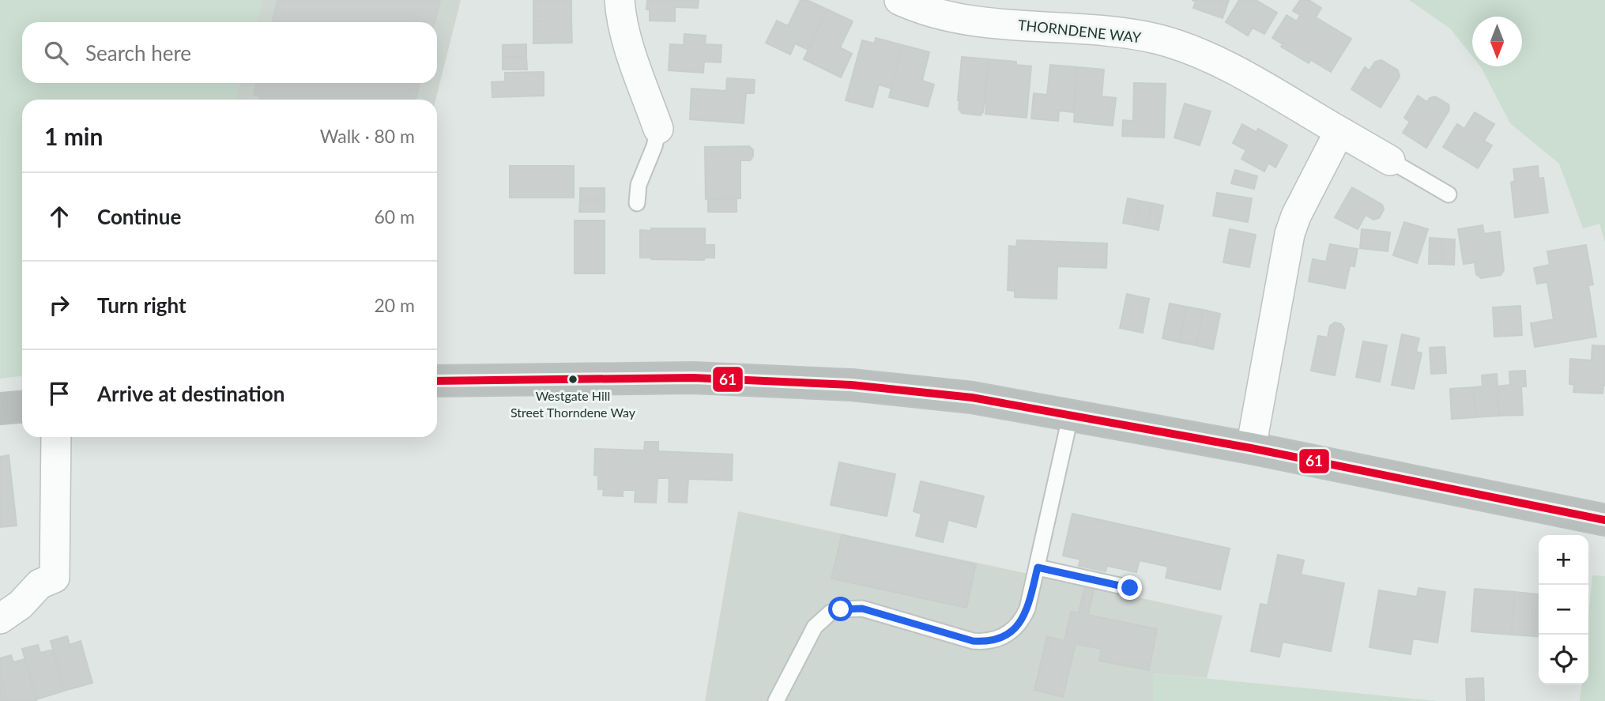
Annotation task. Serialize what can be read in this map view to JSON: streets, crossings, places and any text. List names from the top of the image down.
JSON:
{
  "streets": {
    "street": ["THORNDENE WAY"]
  },
  "places": ["Westgate Hill Street Thorndene Way"],
  "lines": ["transit line 61"],
  "north": "bottom",
  "page": {
    "search": "Search here",
    "heading": ["1 min", "Walk · 80 m"],
    "list": [
      ["Continue", "60 m"],
      ["Turn right", "20 m"],
      "Arrive at destination"
    ],
    "map_buttons": ["+", "−"]
  }
}
